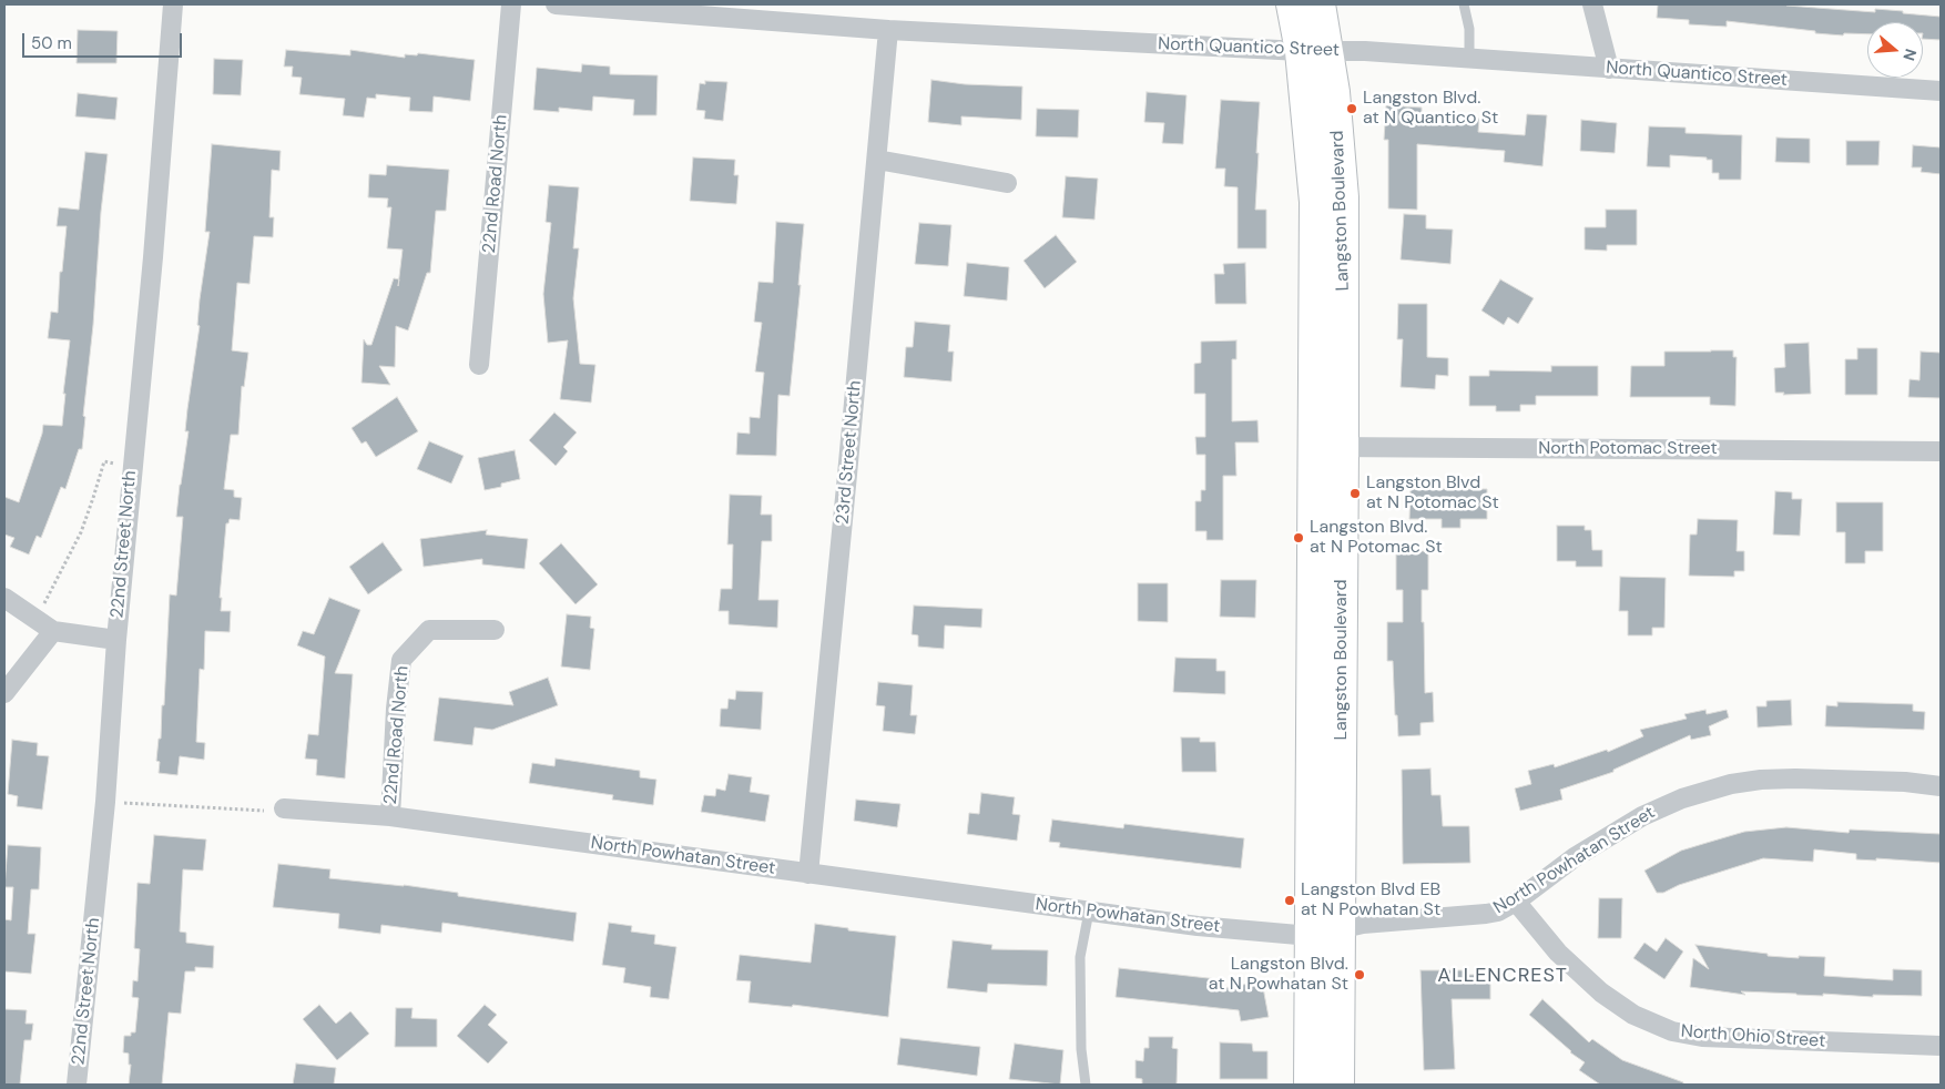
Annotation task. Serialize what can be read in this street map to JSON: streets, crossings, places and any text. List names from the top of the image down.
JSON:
{
  "streets": {
    "main road": ["Langston Boulevard"],
    "street": [
      "North Quantico Street",
      "22nd Road North",
      "North Potomac Street",
      "23rd Street North",
      "22nd Street North",
      "North Powhatan Street",
      "North Ohio Street"
    ]
  },
  "crossings": [
    ["North Quantico Street", "Langston Boulevard"],
    ["North Quantico Street", "23rd Street North"],
    ["22nd Road North", "North Powhatan Street"],
    ["Langston Boulevard", "North Potomac Street"],
    ["Langston Boulevard", "North Powhatan Street"],
    ["23rd Street North", "North Powhatan Street"],
    ["North Powhatan Street", "North Ohio Street"]
  ],
  "districts": ["ALLENCREST"],
  "places": [
    "Langston Blvd. at N Quantico St",
    "Langston Blvd at N Potomac St",
    "Langston Blvd. at N Potomac St",
    "Langston Blvd EB at N Powhatan St",
    "Langston Blvd. at N Powhatan St"
  ],
  "scale_bar": "50 m",
  "north": "right"
}
